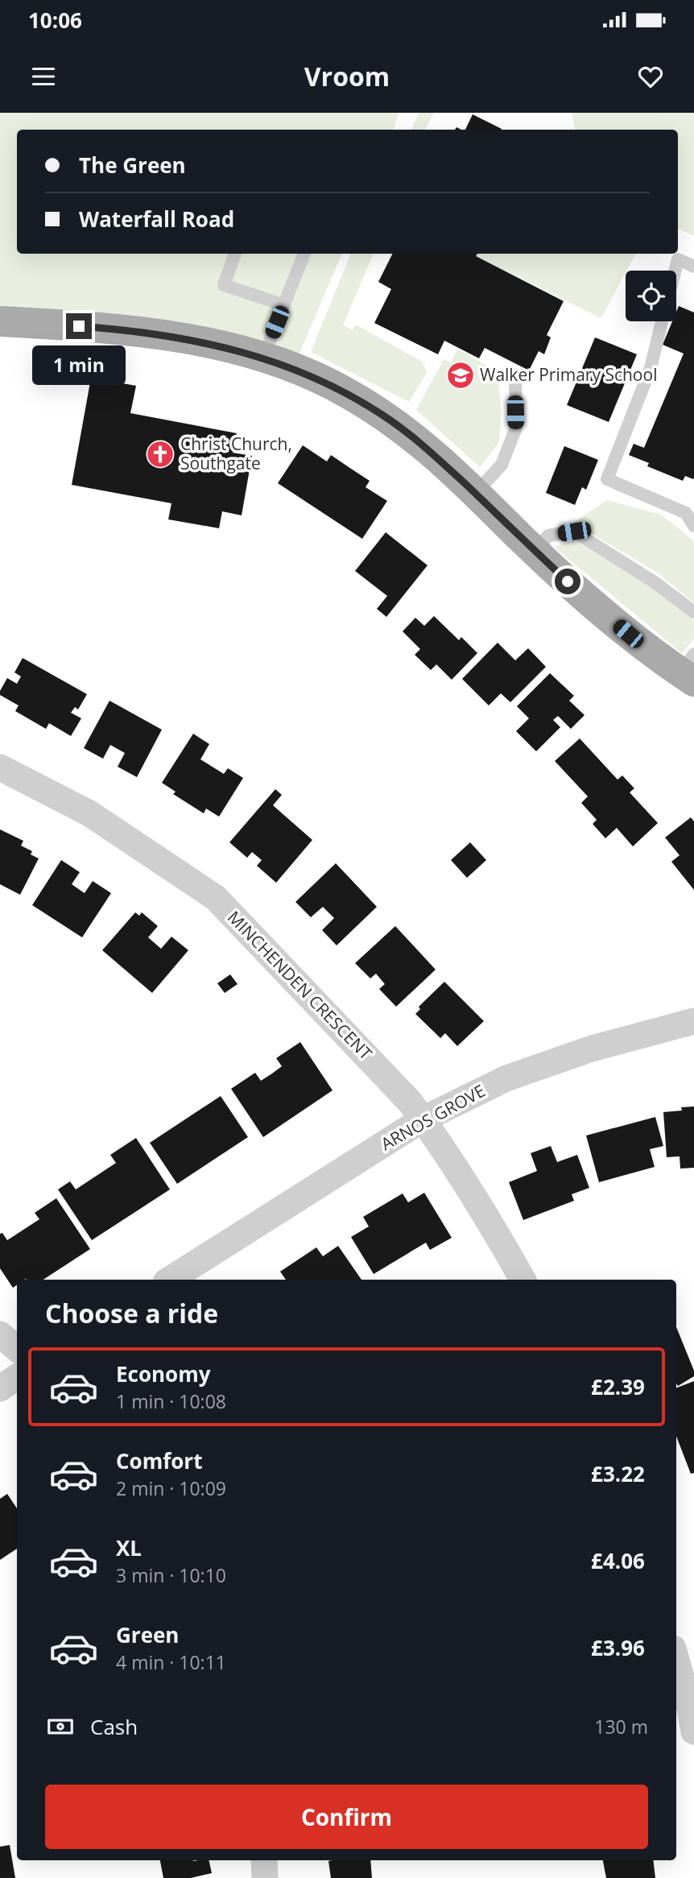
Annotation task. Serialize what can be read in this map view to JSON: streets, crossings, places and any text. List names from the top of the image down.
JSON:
{
  "streets": {
    "street": ["MINCHENDEN CRESCENT", "ARNOS GROVE"]
  },
  "crossings": [
    ["MINCHENDEN CRESCENT", "ARNOS GROVE"]
  ],
  "places": {
    "school or university": ["Walker Primary School"],
    "church": ["Christ Church, Southgate"]
  },
  "page": {
    "status": "10:06",
    "header": "Vroom",
    "banner": ["The Green", "Waterfall Road"],
    "bubble": "1 min",
    "heading": "Choose a ride",
    "list": [
      {
        "name": "Economy",
        "note": "1 min · 10:08",
        "value": "£2.39"
      },
      {
        "name": "Comfort",
        "note": "2 min · 10:09",
        "value": "£3.22"
      },
      {
        "name": "XL",
        "note": "3 min · 10:10",
        "value": "£4.06"
      },
      {
        "name": "Green",
        "note": "4 min · 10:11",
        "value": "£3.96"
      }
    ],
    "pay": ["Cash", "130 m"],
    "buttons": "Confirm"
  }
}
